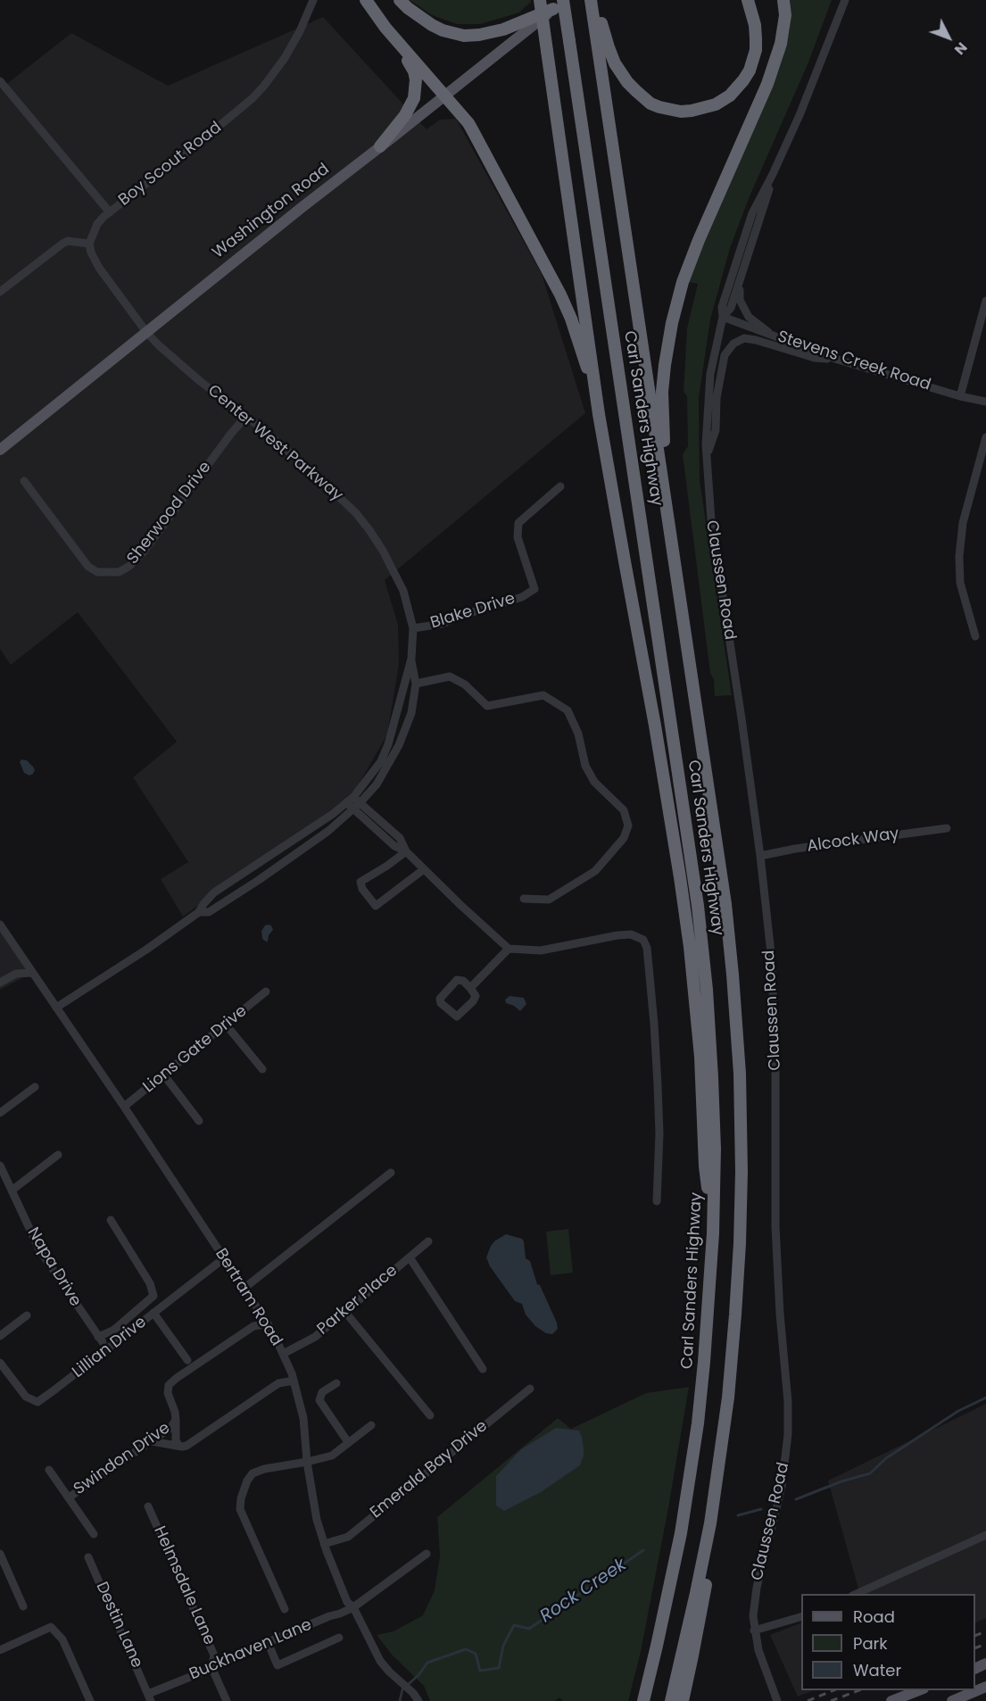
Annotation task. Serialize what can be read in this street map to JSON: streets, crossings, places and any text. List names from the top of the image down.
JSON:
{
  "streets": {
    "highway": ["Carl Sanders Highway"],
    "main road": ["Washington Road"],
    "street": [
      "Boy Scout Road",
      "Stevens Creek Road",
      "Center West Parkway",
      "Sherwood Drive",
      "Claussen Road",
      "Blake Drive",
      "Alcock Way",
      "Lions Gate Drive",
      "Napa Drive",
      "Bertram Road",
      "Parker Place",
      "Lillian Drive",
      "Swindon Drive",
      "Emerald Bay Drive",
      "Helmsdale Lane",
      "Destin Lane",
      "Buckhaven Lane"
    ]
  },
  "crossings": [
    ["Washington Road", "Carl Sanders Highway"],
    ["Washington Road", "Center West Parkway"],
    ["Stevens Creek Road", "Claussen Road"],
    ["Center West Parkway", "Sherwood Drive"],
    ["Center West Parkway", "Blake Drive"],
    ["Center West Parkway", "Bertram Road"],
    ["Claussen Road", "Alcock Way"],
    ["Lions Gate Drive", "Bertram Road"],
    ["Bertram Road", "Parker Place"],
    ["Bertram Road", "Lillian Drive"],
    ["Bertram Road", "Emerald Bay Drive"],
    ["Bertram Road", "Buckhaven Lane"],
    ["Helmsdale Lane", "Buckhaven Lane"],
    ["Destin Lane", "Buckhaven Lane"]
  ],
  "water": ["Rock Creek"],
  "legend": ["Road", "Park", "Water"],
  "north": "bottom right"
}
